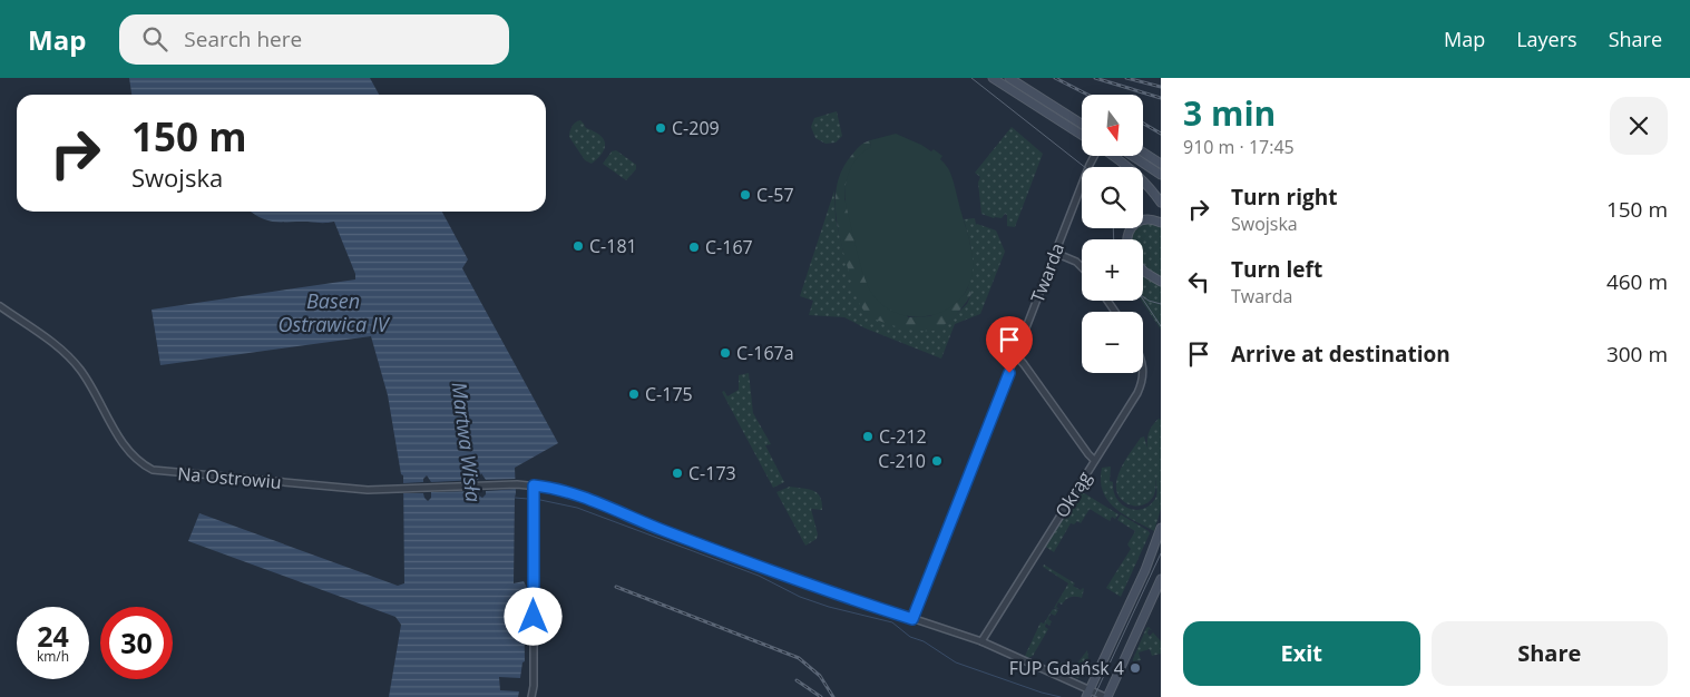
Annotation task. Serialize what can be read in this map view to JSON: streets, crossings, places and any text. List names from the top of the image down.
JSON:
{
  "streets": {
    "street": ["Twarda", "Na Ostrowiu", "Okrąg"]
  },
  "crossings": [
    ["Twarda", "Na Ostrowiu"],
    ["Na Ostrowiu", "Okrąg"]
  ],
  "water": ["Basen Ostrawica IV", "Martwa Wisła"],
  "places": [
    "C-209",
    "C-57",
    "C-181",
    "C-167",
    "C-167a",
    "C-175",
    "C-212",
    "C-210",
    "C-173",
    "FUP Gdańsk 4"
  ],
  "north": "bottom",
  "page": {
    "header": "Map",
    "search": "Search here",
    "nav": ["Map", "Layers", "Share"],
    "heading": ["3 min", "910 m · 17:45"],
    "map_buttons": ["+", "−"],
    "turn": ["150 m", "Swojska"],
    "list": [
      {
        "name": "Turn right",
        "note": "Swojska",
        "value": "150 m"
      },
      {
        "name": "Turn left",
        "note": "Twarda",
        "value": "460 m"
      },
      {
        "name": "Arrive at destination",
        "value": "300 m"
      }
    ],
    "speed": "24 km/h",
    "limit": "30",
    "buttons": ["Exit", "Share"]
  }
}
